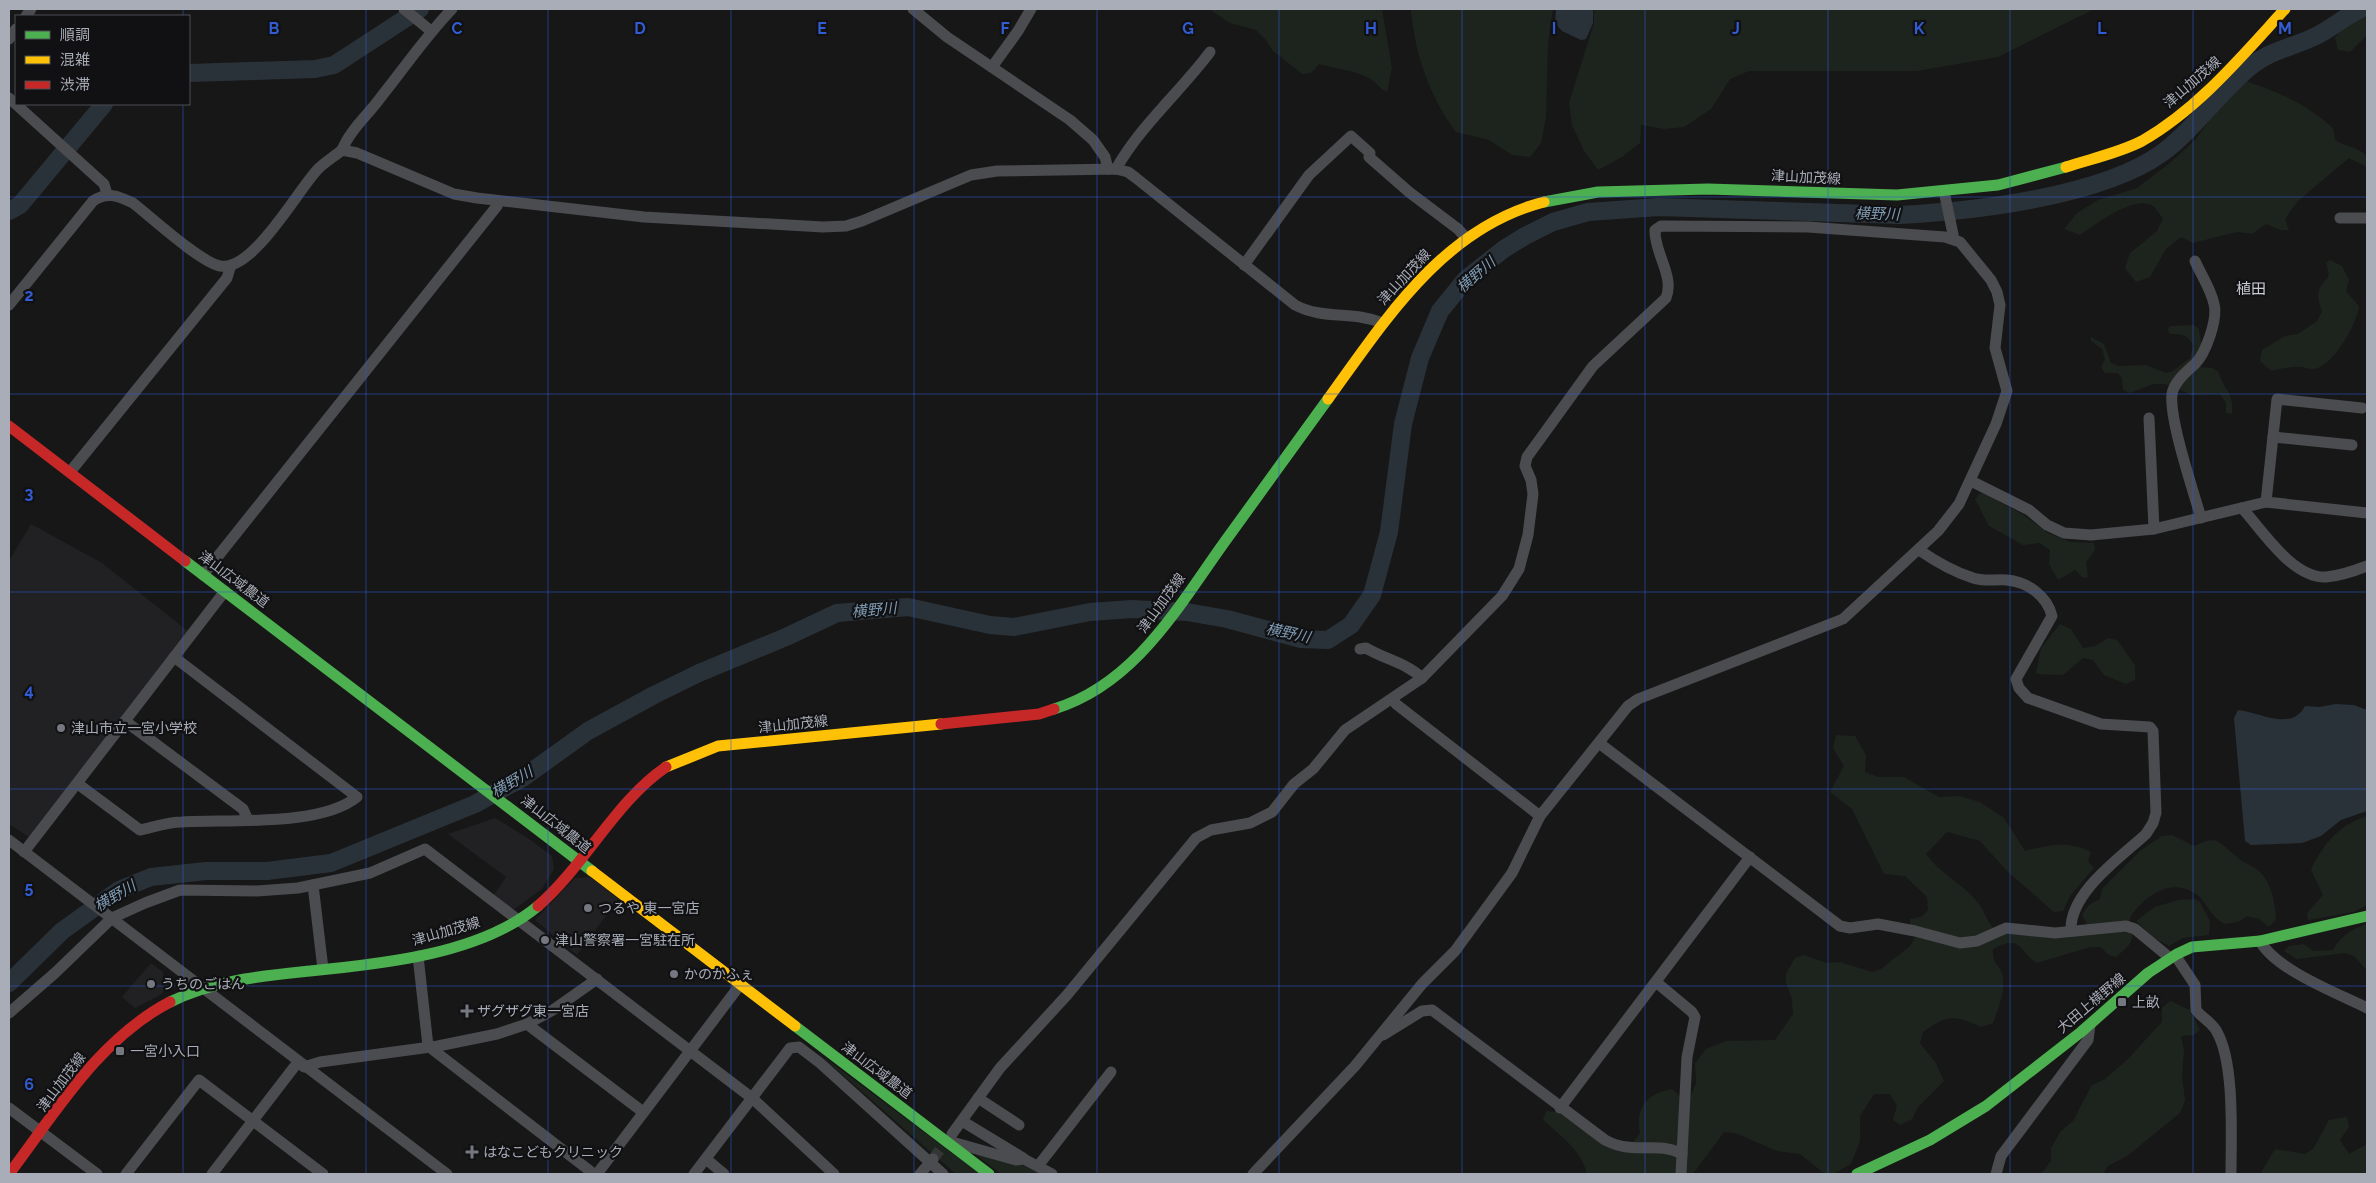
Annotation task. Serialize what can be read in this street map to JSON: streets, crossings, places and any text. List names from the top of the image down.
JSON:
{
  "streets": {
    "main road": ["津山加茂線", "津山広域農道", "大田上横野線"]
  },
  "crossings": [
    ["津山加茂線", "津山広域農道"]
  ],
  "districts": ["植田"],
  "water": ["横野川"],
  "places": {
    "other": [
      "津山市立一宮小学校",
      "つるや 東一宮店",
      "津山警察署一宮駐在所",
      "かのかふぇ",
      "うちのごはん"
    ],
    "transit": ["上畝", "一宮小入口"],
    "health": ["ザグザグ東一宮店", "はなこどもクリニック"]
  },
  "legend": ["順調", "混雑", "渋滞"],
  "grid": {
    "columns": [
      "B",
      "C",
      "D",
      "E",
      "F",
      "G",
      "H",
      "I",
      "J",
      "K",
      "L",
      "M"
    ],
    "rows": [
      "2",
      "3",
      "4",
      "5",
      "6"
    ]
  }
}
